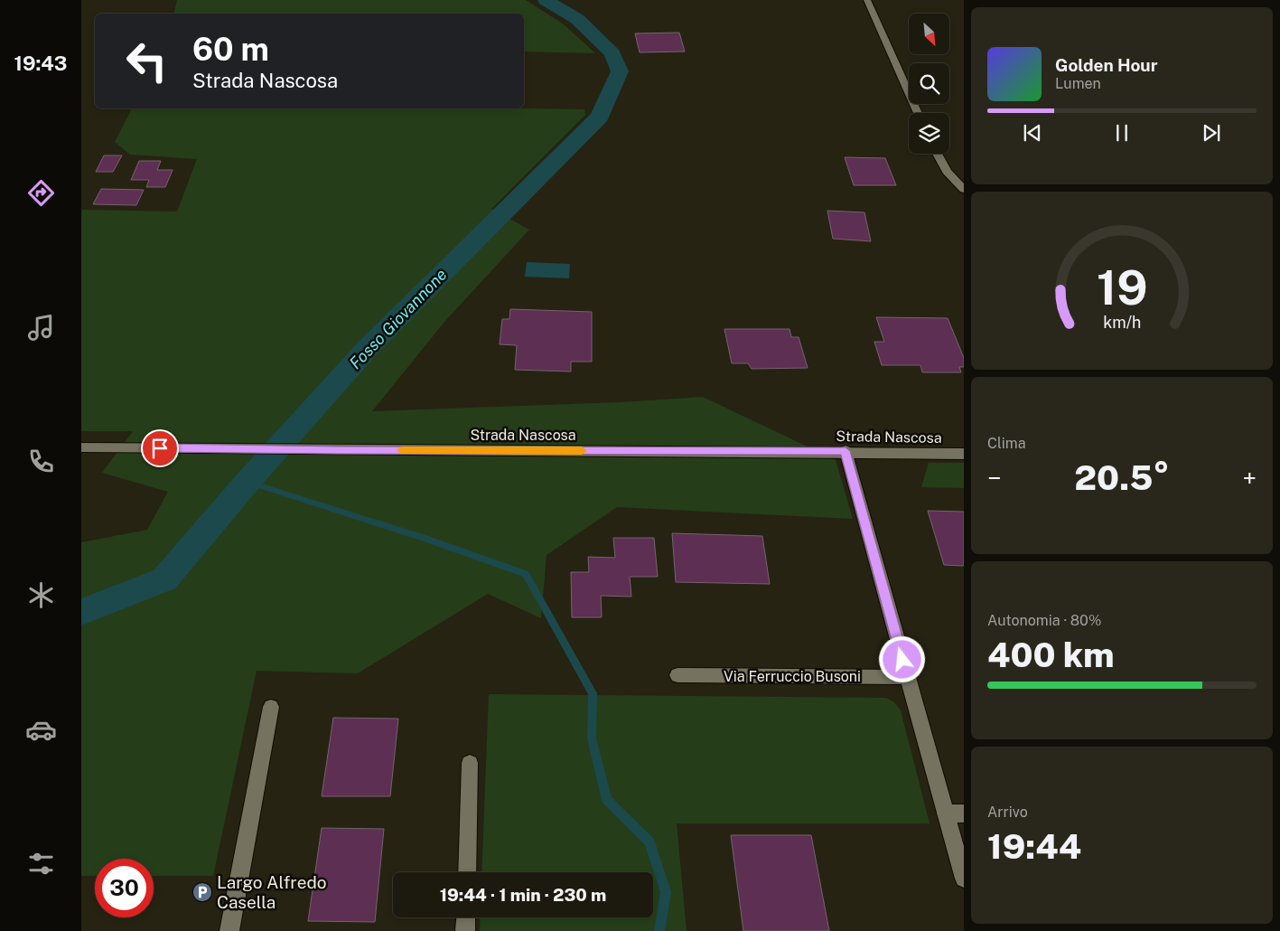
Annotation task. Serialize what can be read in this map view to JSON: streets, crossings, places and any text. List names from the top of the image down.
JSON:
{
  "streets": {
    "street": ["Strada Nascosa", "Via Ferruccio Busoni"]
  },
  "water": ["Fosso Giovannone"],
  "places": {
    "parking": ["Largo Alfredo Casella"]
  },
  "north": "bottom right",
  "page": {
    "tabs": "19:43",
    "turn": ["60 m", "Strada Nascosa"],
    "song": ["Golden Hour", "Lumen"],
    "tile": [
      "Clima",
      ["Autonomia · 80%", "400 km"],
      ["Arrivo", "19:44"]
    ],
    "heat": ["−", "20.5°", "+"],
    "limit": "30",
    "trip": "19:44 · 1 min · 230 m",
    "gauge": ["19", "km/h"]
  }
}
